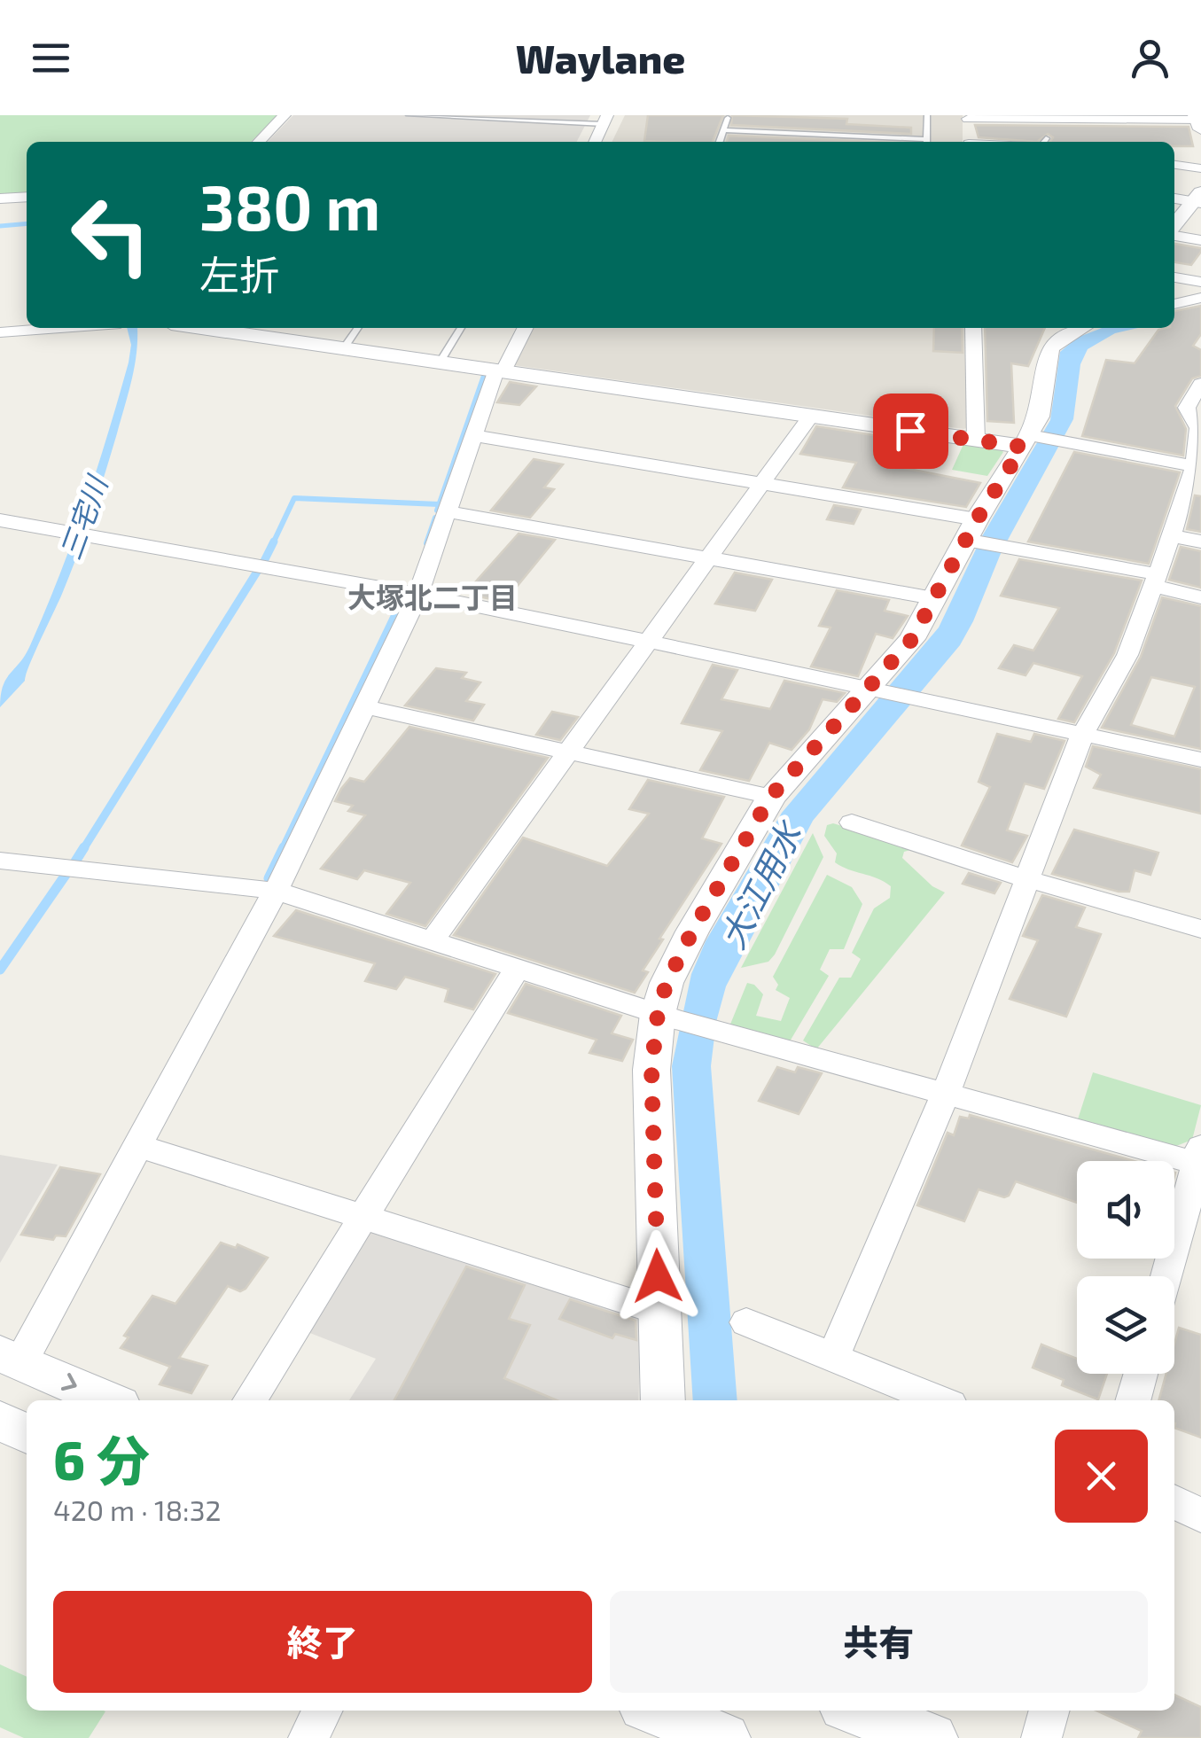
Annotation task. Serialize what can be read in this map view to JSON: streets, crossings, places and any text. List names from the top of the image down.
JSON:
{
  "districts": ["大塚北二丁目"],
  "water": ["三宅川", "大江用水"],
  "page": {
    "header": "Waylane",
    "turn": ["380 m", "左折"],
    "heading": ["6 分", "420 m · 18:32"],
    "buttons": ["終了", "共有"]
  }
}
